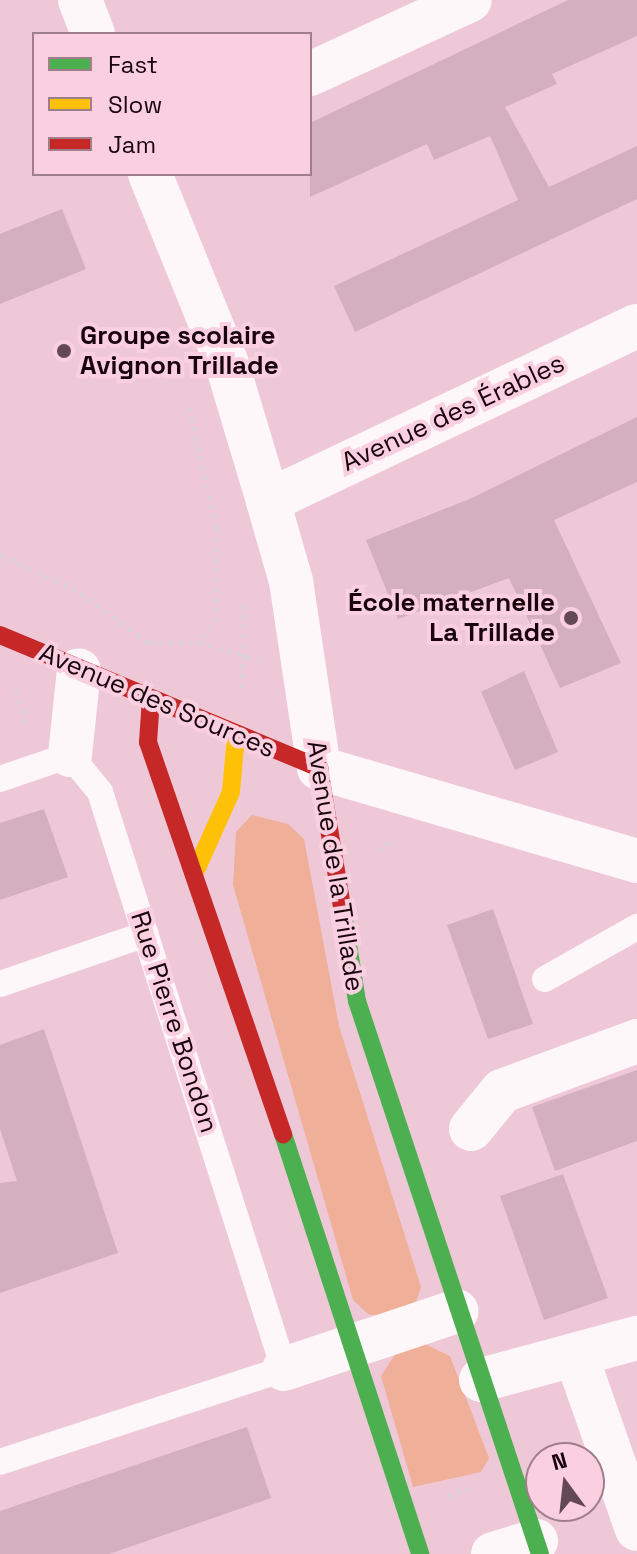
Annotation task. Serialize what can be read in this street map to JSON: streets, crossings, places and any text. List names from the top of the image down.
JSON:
{
  "streets": {
    "street": ["Avenue des Érables", "Avenue des Sources", "Avenue de la Trillade"],
    "lane": ["Rue Pierre Bondon"]
  },
  "crossings": [
    ["Avenue des Érables", "Avenue de la Trillade"],
    ["Avenue des Sources", "Avenue de la Trillade"]
  ],
  "places": ["Groupe scolaire Avignon Trillade", "École maternelle La Trillade"],
  "legend": ["Fast", "Slow", "Jam"],
  "north": "top"
}
